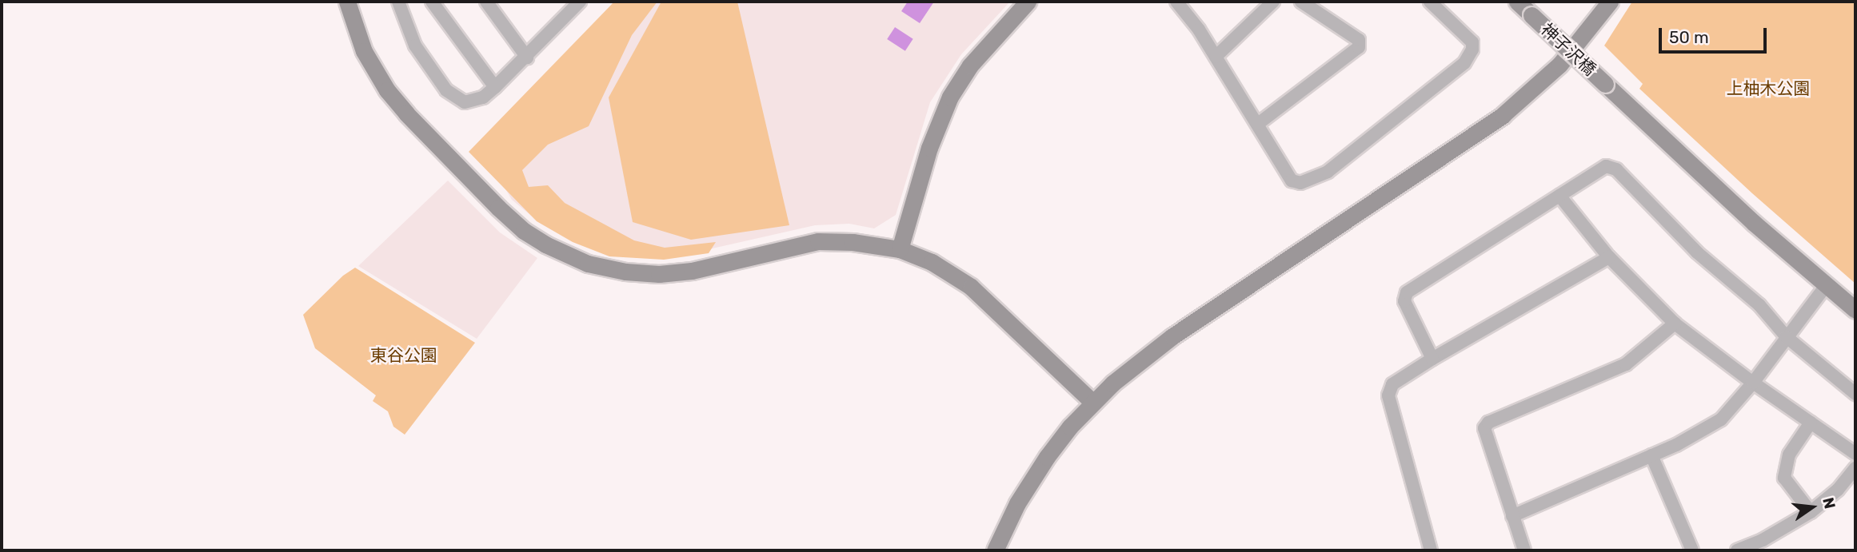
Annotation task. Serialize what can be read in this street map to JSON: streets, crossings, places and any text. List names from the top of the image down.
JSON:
{
  "streets": {
    "street": ["神子沢橋"]
  },
  "parks": ["上柚木公園", "東谷公園"],
  "scale_bar": "50 m",
  "north": "right"
}
